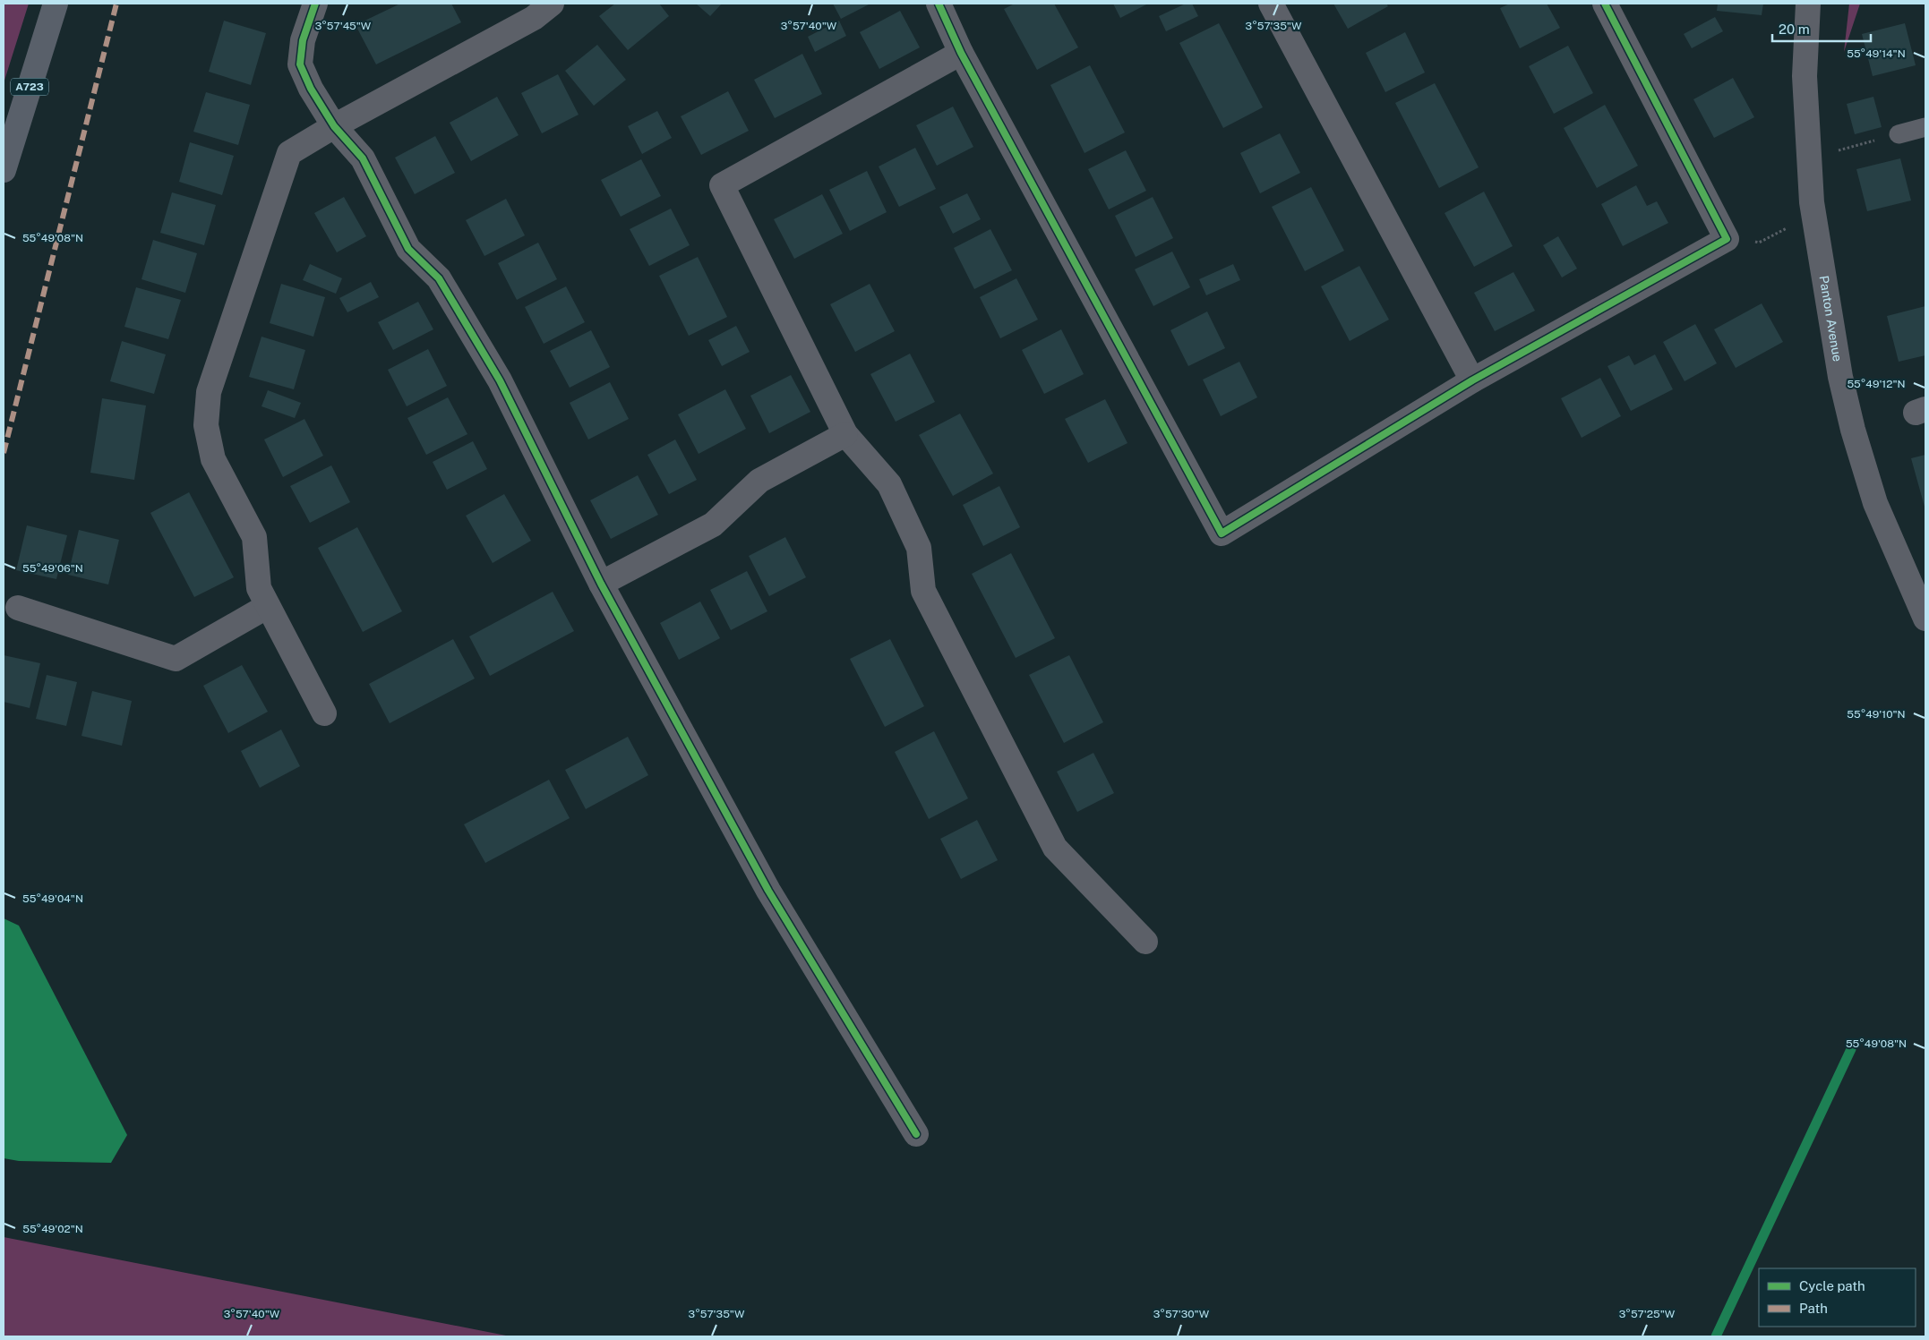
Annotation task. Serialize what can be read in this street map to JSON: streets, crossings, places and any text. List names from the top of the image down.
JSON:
{
  "streets": {
    "main road": ["A723"],
    "street": ["Panton Avenue"]
  },
  "legend": ["Cycle path", "Path"],
  "scale_bar": "20 m",
  "coordinates": [
    "3°57'45\"W",
    "3°57'40\"W",
    "3°57'35\"W",
    "55°49'14\"N",
    "55°49'08\"N",
    "55°49'12\"N",
    "55°49'06\"N",
    "55°49'10\"N",
    "55°49'04\"N",
    "55°49'02\"N",
    "3°57'30\"W",
    "3°57'25\"W"
  ]
}
